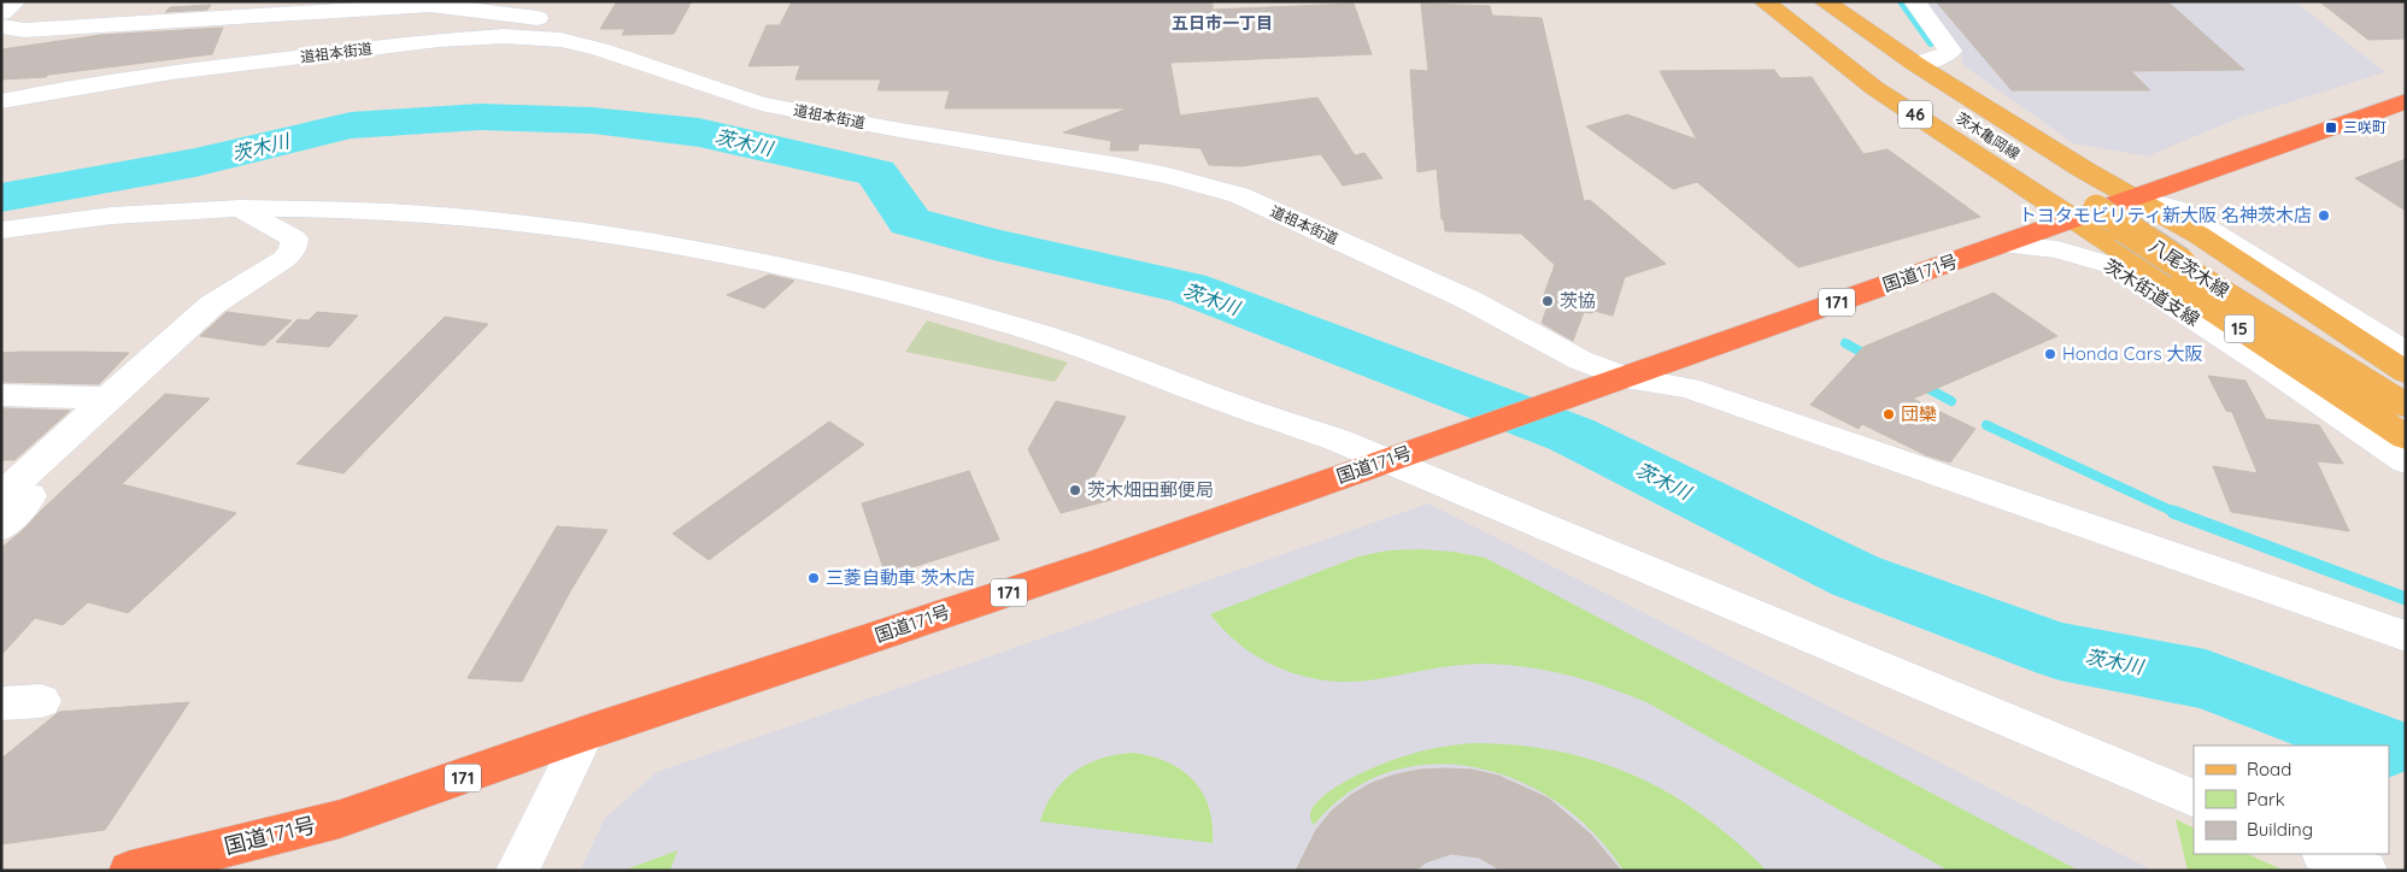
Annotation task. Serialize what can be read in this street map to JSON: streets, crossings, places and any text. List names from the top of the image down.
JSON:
{
  "streets": {
    "highway": ["国道171号", "171"],
    "main road": [
      "46",
      "茨木亀岡線",
      "八尾茨木線",
      "15"
    ],
    "street": ["道祖本街道", "茨木街道支線"]
  },
  "crossings": [
    ["道祖本街道", "国道171号"],
    ["46", "茨木亀岡線"],
    ["46", "八尾茨木線"],
    ["46", "国道171号"],
    ["46", "15"],
    ["茨木亀岡線", "八尾茨木線"],
    ["茨木亀岡線", "国道171号"],
    ["茨木亀岡線", "15"],
    ["八尾茨木線", "国道171号"],
    ["八尾茨木線", "15"],
    ["国道171号", "茨木街道支線"],
    ["国道171号", "15"]
  ],
  "districts": ["五日市一丁目"],
  "water": ["茨木川"],
  "places": {
    "transit": ["三咲町"],
    "other": [
      "トヨタモビリティ新大阪 名神茨木店",
      "茨協",
      "Honda Cars 大阪",
      "団欒",
      "茨木畑田郵便局",
      "三菱自動車 茨木店"
    ]
  },
  "legend": ["Road", "Park", "Building"]
}
